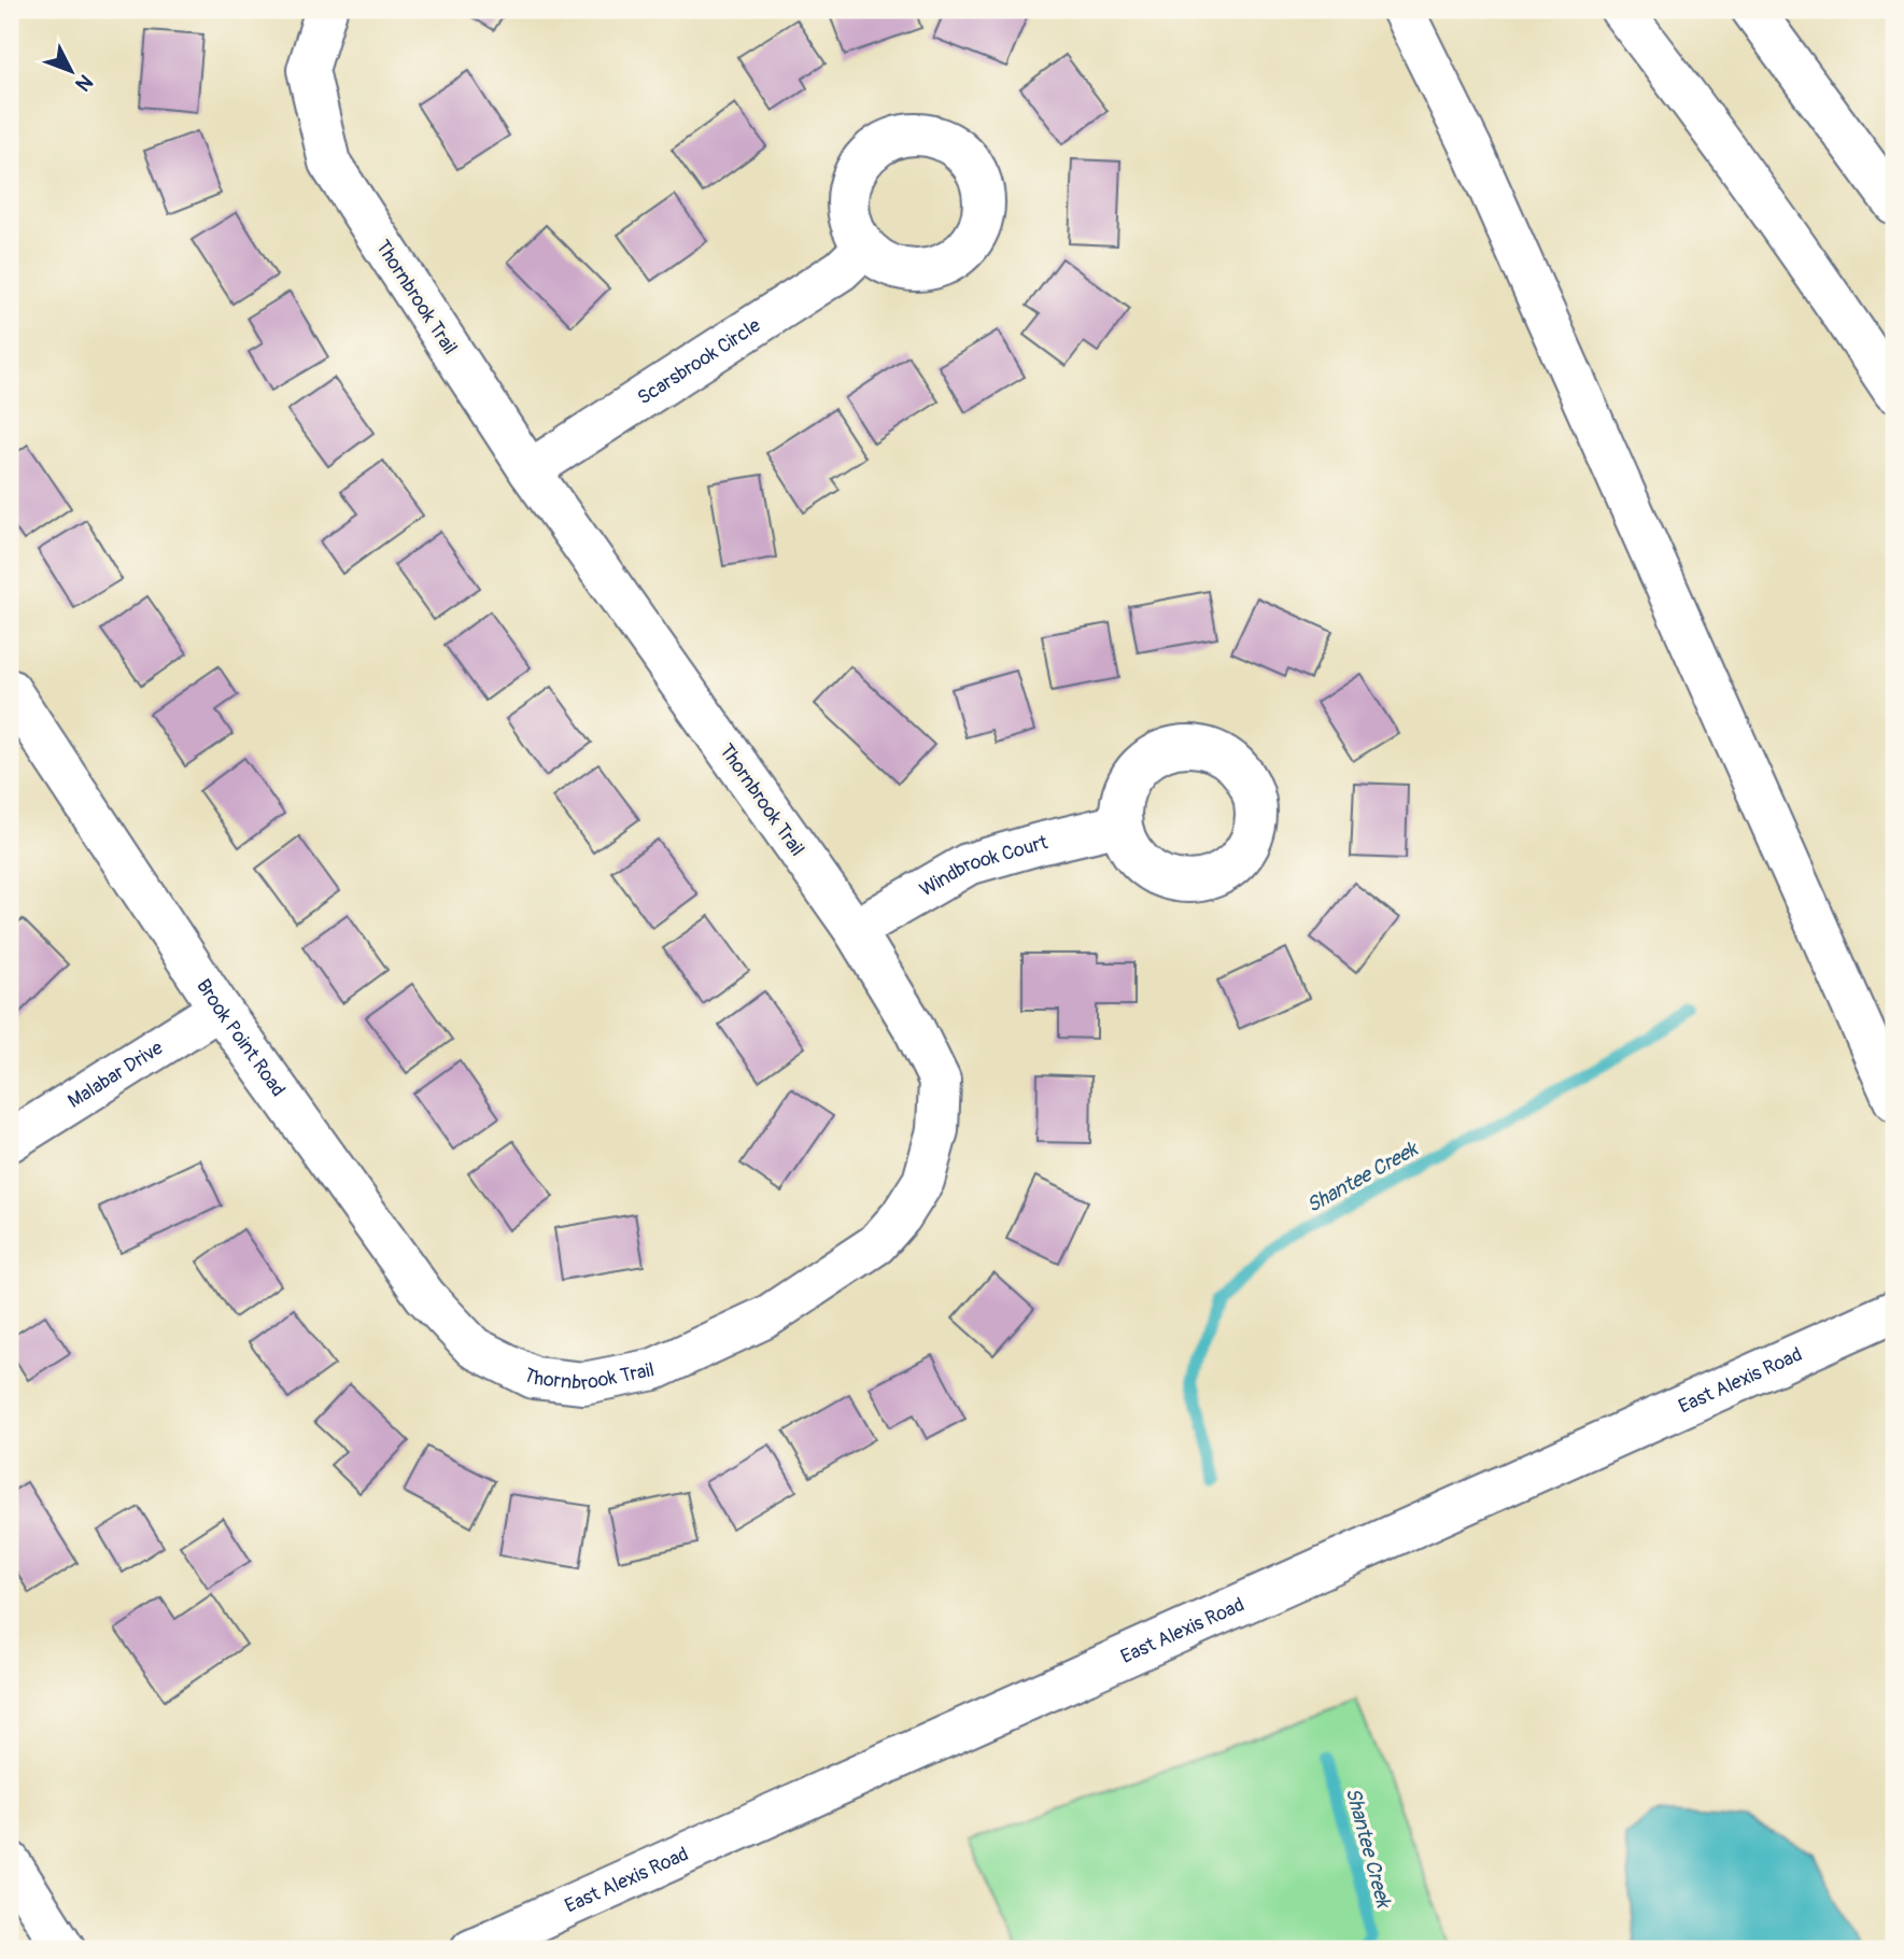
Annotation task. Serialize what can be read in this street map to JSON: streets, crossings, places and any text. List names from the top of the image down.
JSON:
{
  "streets": {
    "main road": [
      "Thornbrook Trail",
      "Scarsbrook Circle",
      "Windbrook Court",
      "Brook Point Road",
      "Malabar Drive",
      "East Alexis Road"
    ]
  },
  "crossings": [
    ["Thornbrook Trail", "Scarsbrook Circle"],
    ["Thornbrook Trail", "Windbrook Court"],
    ["Thornbrook Trail", "Brook Point Road"],
    ["Brook Point Road", "Malabar Drive"]
  ],
  "water": ["Shantee Creek"],
  "north": "bottom right"
}
